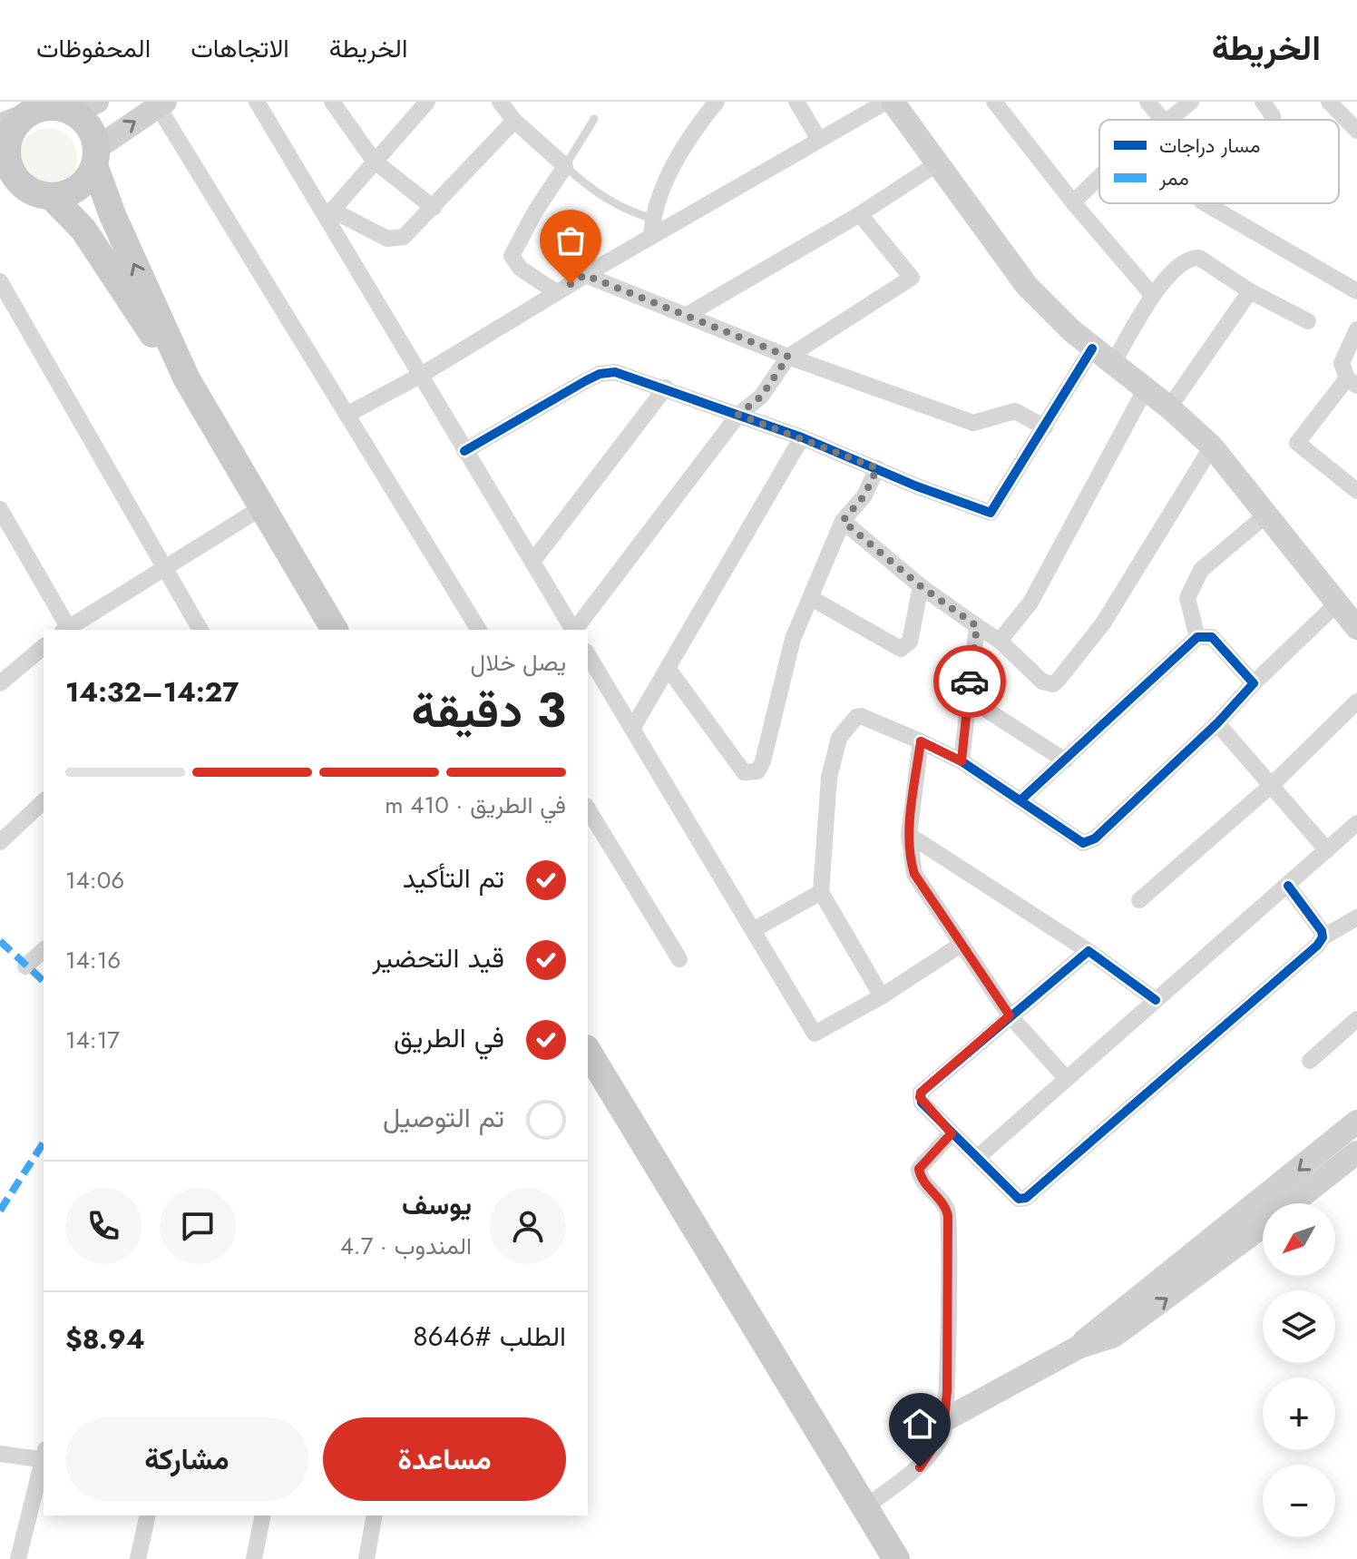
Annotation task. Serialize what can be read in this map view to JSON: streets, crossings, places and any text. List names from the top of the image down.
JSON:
{
  "legend": ["مسار دراجات", "ممر"],
  "north": "bottom left",
  "page": {
    "header": "الخريطة",
    "nav": ["الخريطة", "الاتجاهات", "المحفوظات"],
    "heading": ["3 دقيقة", "يصل خلال", "14:27–14:32"],
    "panel": [
      "يوسف",
      "المندوب · 4.7",
      "الطلب #8646",
      "$8.94"
    ],
    "bar": "في الطريق · 410 m",
    "list": [
      ["تم التأكيد", "14:06"],
      ["قيد التحضير", "14:16"],
      ["في الطريق", "14:17"],
      "تم التوصيل"
    ],
    "map_buttons": ["+", "−"],
    "buttons": ["مساعدة", "مشاركة"]
  }
}
